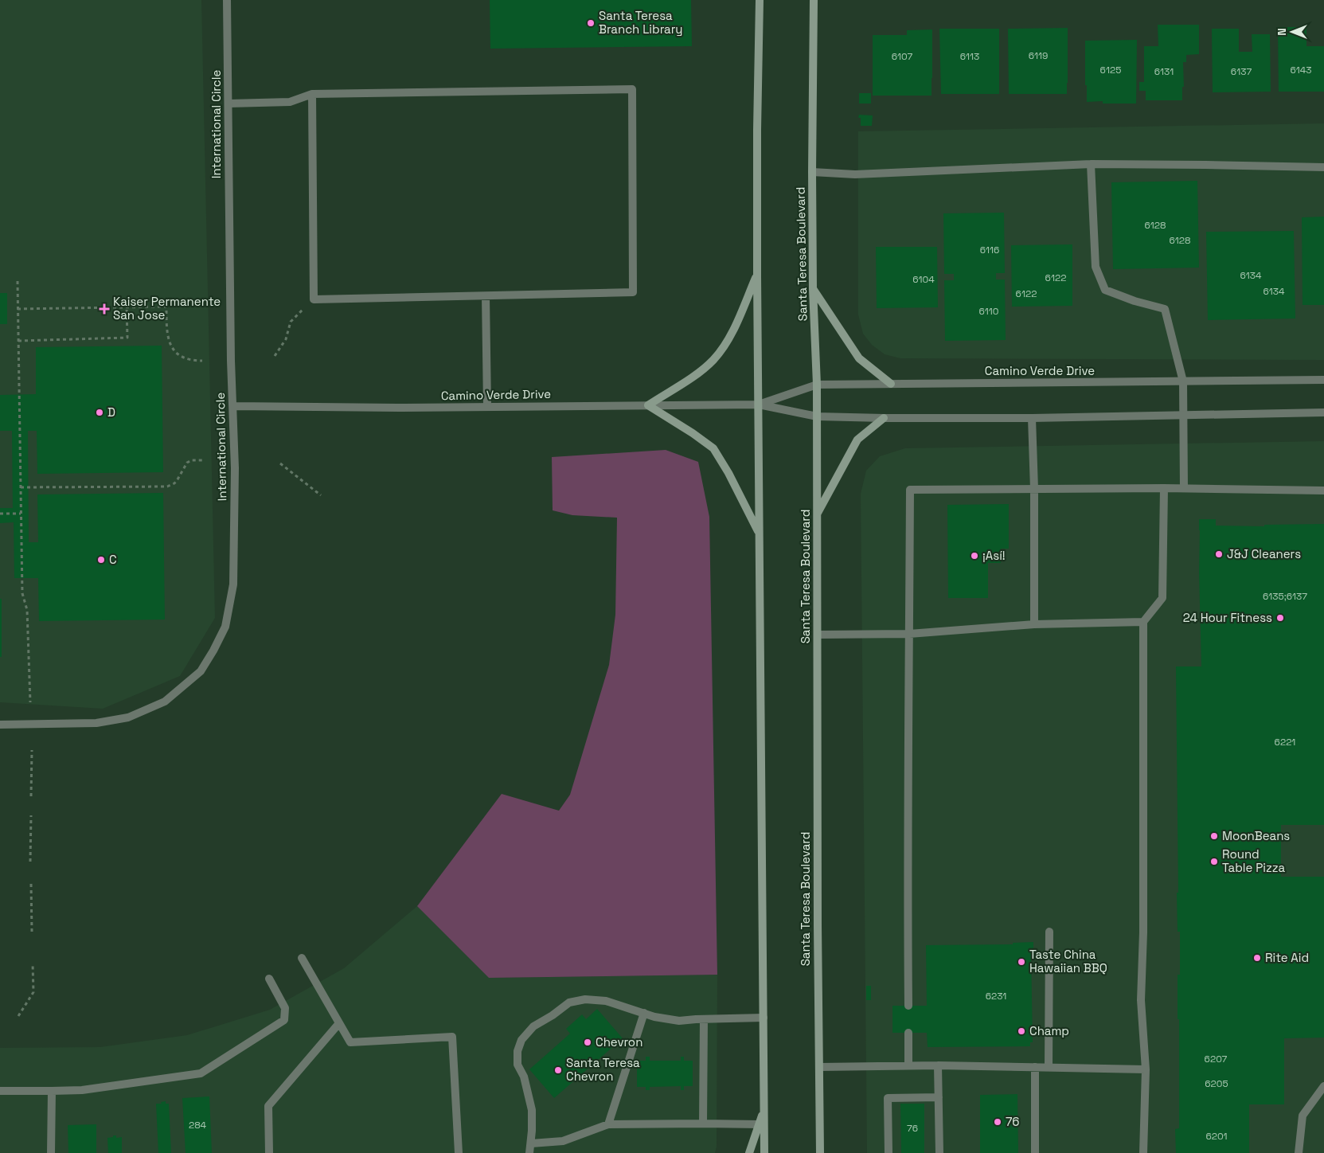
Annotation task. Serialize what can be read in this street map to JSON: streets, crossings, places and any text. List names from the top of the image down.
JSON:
{
  "streets": {
    "main road": ["Santa Teresa Boulevard"],
    "street": ["International Circle", "Camino Verde Drive"]
  },
  "crossings": [
    ["International Circle", "Camino Verde Drive"],
    ["Santa Teresa Boulevard", "Camino Verde Drive"]
  ],
  "places": {
    "other": [
      "Santa Teresa Branch Library",
      "D",
      "J&J Cleaners",
      "¡Así!",
      "C",
      "24 Hour Fitness",
      "MoonBeans",
      "Round Table Pizza",
      "Rite Aid",
      "Taste China Hawaiian BBQ",
      "Champ",
      "Chevron",
      "Santa Teresa Chevron",
      "76"
    ],
    "health": ["Kaiser Permanente San Jose"]
  },
  "house_numbers": [
    "6119",
    "6107",
    "6113",
    "6125",
    "6143",
    "6131",
    "6137",
    "6128",
    "6128",
    "6116",
    "6134",
    "6122",
    "6104",
    "6134",
    "6122",
    "6110",
    "6135;6137",
    "6221",
    "6231",
    "6207",
    "6205",
    "284",
    "76",
    "6201"
  ],
  "north": "left"
}
